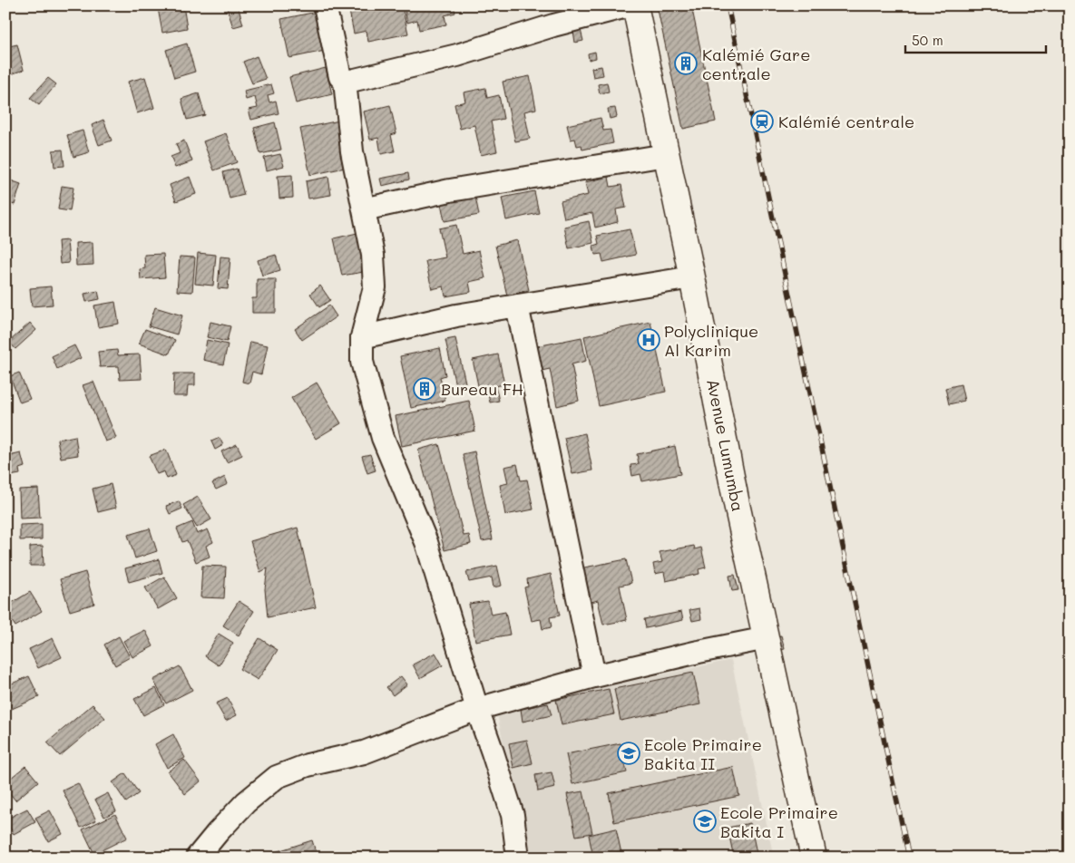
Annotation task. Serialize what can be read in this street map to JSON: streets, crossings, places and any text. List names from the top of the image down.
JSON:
{
  "streets": {
    "highway": ["Avenue Lumumba"]
  },
  "places": {
    "building": ["Kalémié Gare centrale", "Bureau FH"],
    "station": ["Kalémié centrale"],
    "hospital": ["Polyclinique Al Karim"],
    "school or university": ["Ecole Primaire Bakita II", "Ecole Primaire Bakita I"]
  },
  "scale_bar": "50 m"
}
